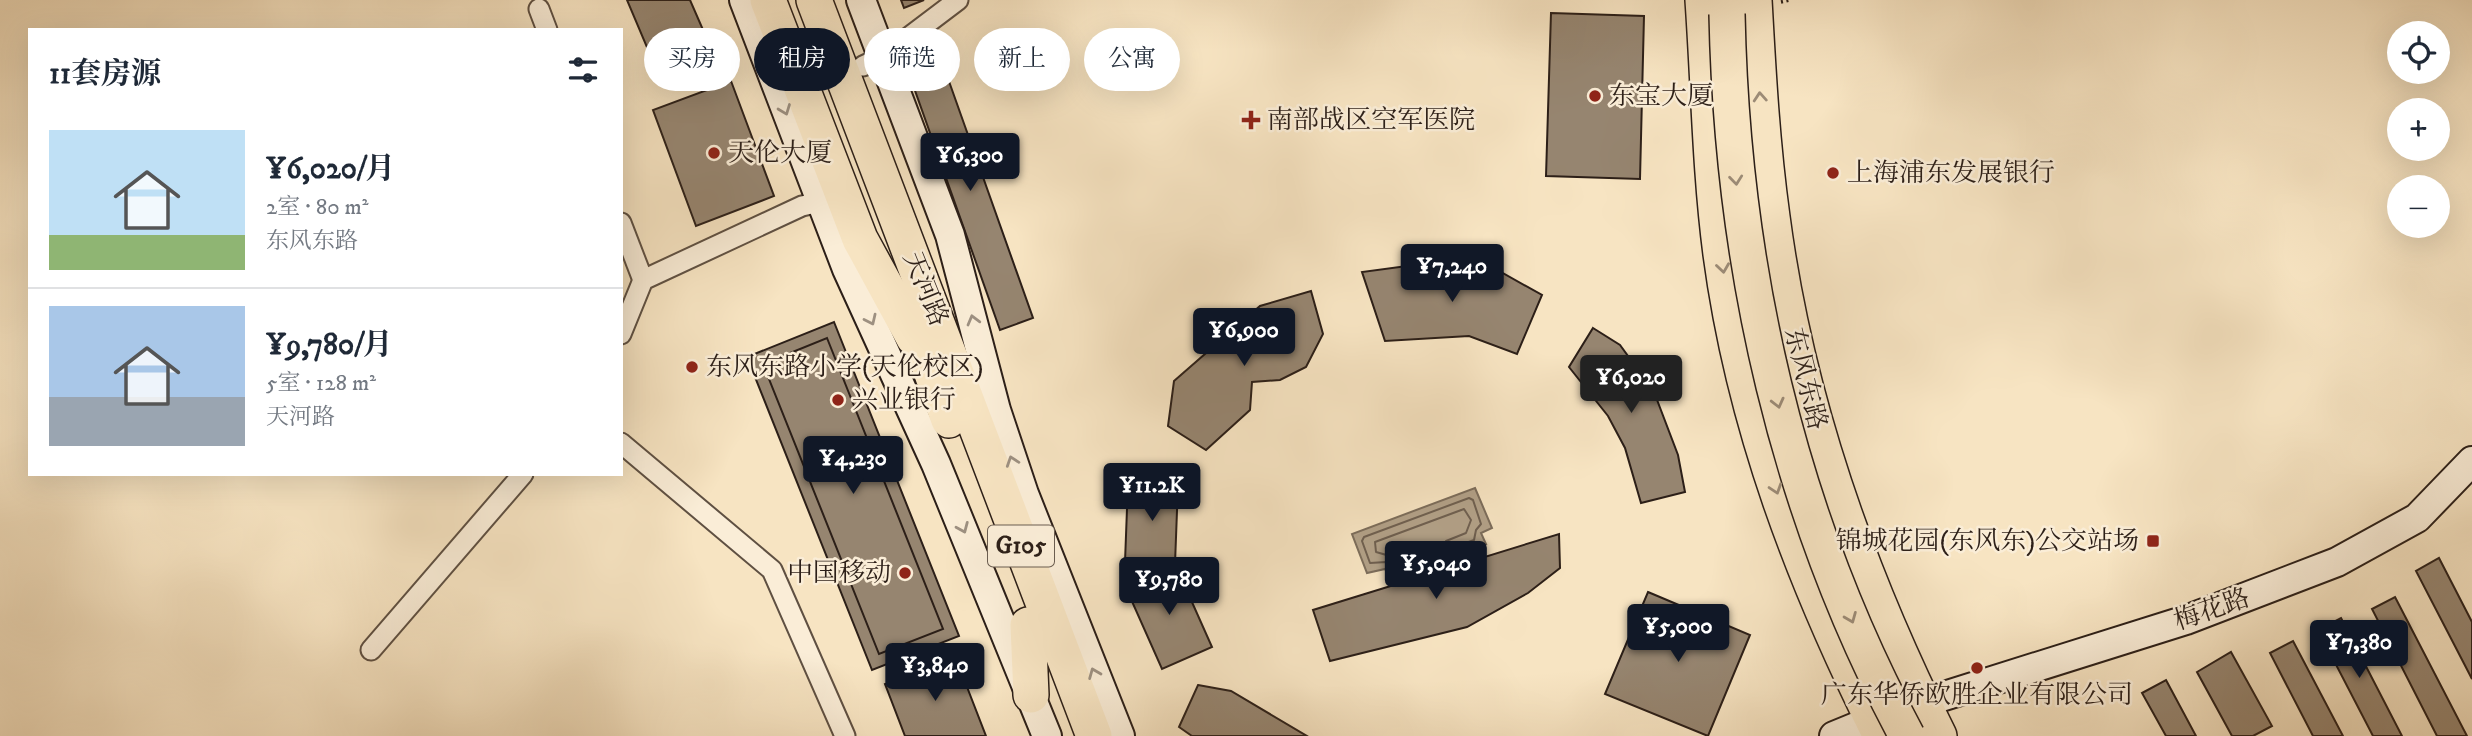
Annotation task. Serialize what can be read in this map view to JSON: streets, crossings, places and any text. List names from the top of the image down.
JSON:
{
  "streets": {
    "highway": ["天河路", "东风东路", "G105"],
    "main road": ["梅花路"]
  },
  "crossings": [
    ["天河路", "G105"],
    ["东风东路", "梅花路"]
  ],
  "places": {
    "other": [
      "东宝大厦",
      "天伦大厦",
      "上海浦东发展银行",
      "东风东路小学(天伦校区)",
      "兴业银行",
      "中国移动",
      "广东华侨欧胜企业有限公司"
    ],
    "health": ["南部战区空军医院"],
    "transit": ["锦城花园(东风东)公交站场"]
  },
  "page": {
    "map_buttons": ["+", "−"],
    "chip": [
      "买房",
      "租房",
      "筛选",
      "新上",
      "公寓"
    ],
    "heading": "11套房源",
    "list": [
      {
        "name": "¥6,020/月",
        "note": "2室 · 80 m² · 东风东路"
      },
      {
        "name": "¥9,780/月",
        "note": "5室 · 128 m² · 天河路"
      }
    ],
    "price": [
      "¥6,300",
      "¥7,240",
      "¥6,900",
      "¥6,020",
      "¥4,230",
      "¥11.2K",
      "¥5,040",
      "¥9,780",
      "¥5,000",
      "¥7,380",
      "¥3,840"
    ]
  }
}
